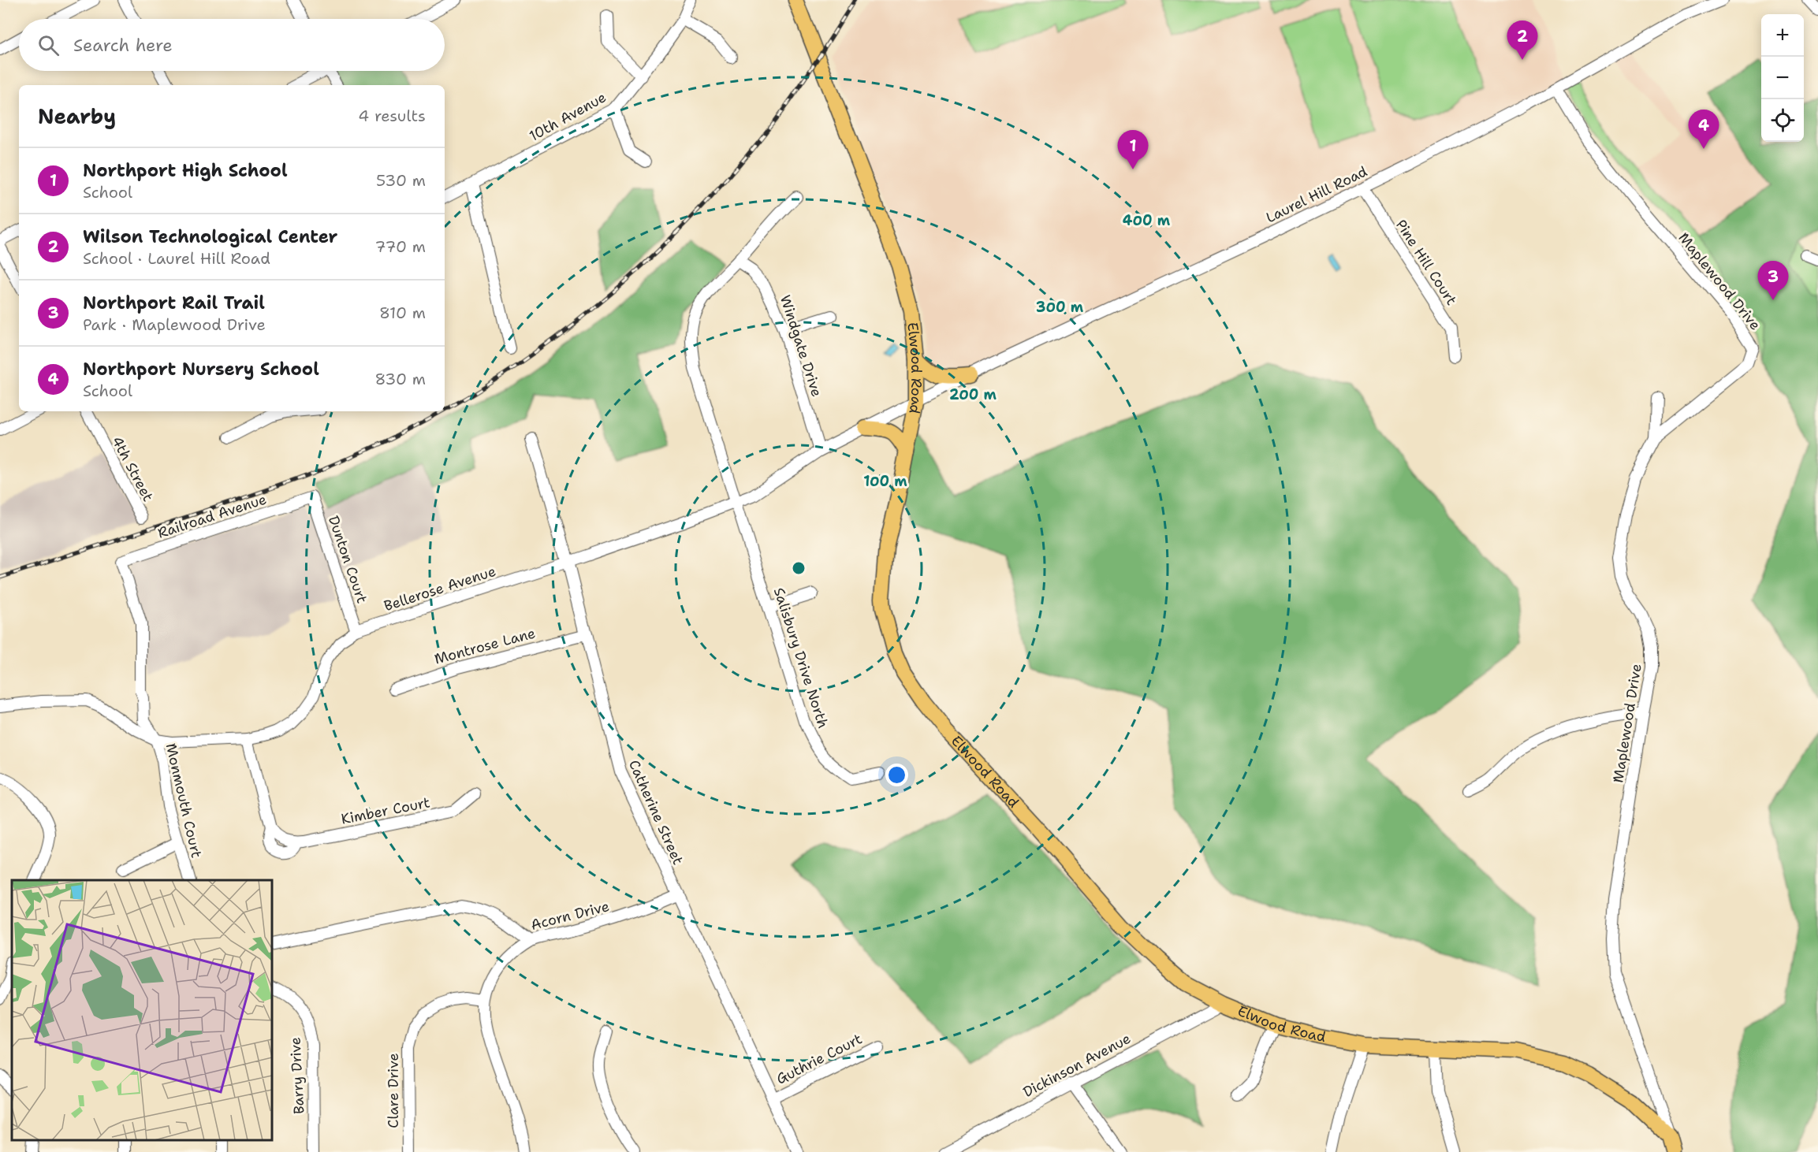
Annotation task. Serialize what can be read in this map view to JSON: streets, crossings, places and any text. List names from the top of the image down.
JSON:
{
  "streets": {
    "main road": ["Elwood Road"],
    "street": [
      "10th Avenue",
      "Laurel Hill Road",
      "Pine Hill Court",
      "Maplewood Drive",
      "Windgate Drive",
      "4th Street",
      "Railroad Avenue",
      "Dunton Court",
      "Bellerose Avenue",
      "Montrose Lane",
      "Salisbury Drive North",
      "Monmouth Court",
      "Kimber Court",
      "Catherine Street",
      "Acorn Drive",
      "Guthrie Court",
      "Dickinson Avenue",
      "Barry Drive",
      "Clare Drive"
    ]
  },
  "crossings": [
    ["Laurel Hill Road", "Pine Hill Court"],
    ["Laurel Hill Road", "Maplewood Drive"],
    ["Laurel Hill Road", "Elwood Road"],
    ["Laurel Hill Road", "Bellerose Avenue"],
    ["Maplewood Drive", "Elwood Road"],
    ["Windgate Drive", "Bellerose Avenue"],
    ["Windgate Drive", "Salisbury Drive North"],
    ["Elwood Road", "Bellerose Avenue"],
    ["Elwood Road", "Dickinson Avenue"],
    ["Railroad Avenue", "Dunton Court"],
    ["Railroad Avenue", "Monmouth Court"],
    ["Dunton Court", "Bellerose Avenue"],
    ["Bellerose Avenue", "Salisbury Drive North"],
    ["Bellerose Avenue", "Monmouth Court"],
    ["Bellerose Avenue", "Kimber Court"],
    ["Bellerose Avenue", "Catherine Street"],
    ["Montrose Lane", "Catherine Street"],
    ["Catherine Street", "Acorn Drive"],
    ["Catherine Street", "Guthrie Court"],
    ["Acorn Drive", "Clare Drive"]
  ],
  "page": {
    "map_buttons": ["+", "−"],
    "search": "Search here",
    "pins": [
      "2",
      "4",
      "1",
      "3"
    ],
    "heading": ["Nearby", "4 results"],
    "list": [
      {
        "mark": "1",
        "name": "Northport High School",
        "note": "School",
        "value": "530 m"
      },
      {
        "mark": "2",
        "name": "Wilson Technological Center",
        "note": "School · Laurel Hill Road",
        "value": "770 m"
      },
      {
        "mark": "3",
        "name": "Northport Rail Trail",
        "note": "Park · Maplewood Drive",
        "value": "810 m"
      },
      {
        "mark": "4",
        "name": "Northport Nursery School",
        "note": "School",
        "value": "830 m"
      }
    ]
  },
  "rings": [
    "400 m",
    "300 m",
    "200 m",
    "100 m"
  ]
}
